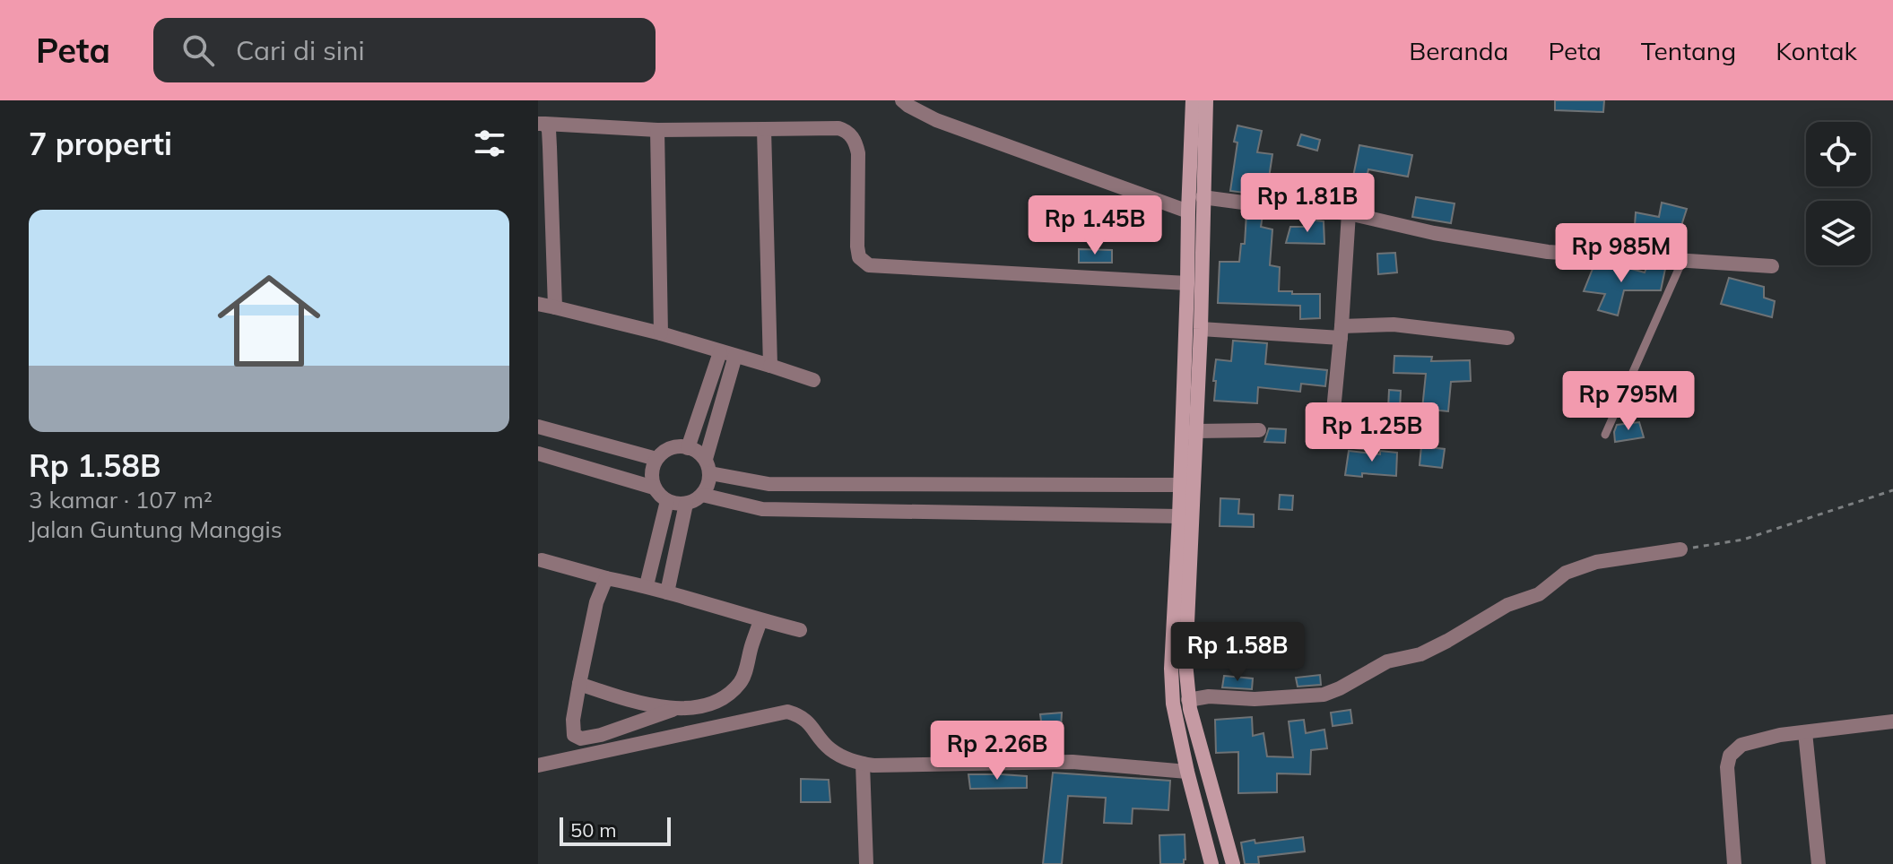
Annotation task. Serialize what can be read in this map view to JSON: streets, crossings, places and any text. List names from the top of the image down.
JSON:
{
  "scale_bar": "50 m",
  "page": {
    "header": "Peta",
    "search": "Cari di sini",
    "nav": [
      "Beranda",
      "Peta",
      "Tentang",
      "Kontak"
    ],
    "heading": "7 properti",
    "price": [
      "Rp 1.81B",
      "Rp 1.45B",
      "Rp 985M",
      "Rp 795M",
      "Rp 1.25B",
      "Rp 1.58B",
      "Rp 2.26B"
    ],
    "list": [
      {
        "name": "Rp 1.58B",
        "note": "3 kamar · 107 m² · Jalan Guntung Manggis"
      }
    ],
    "scale": "50 m"
  }
}
